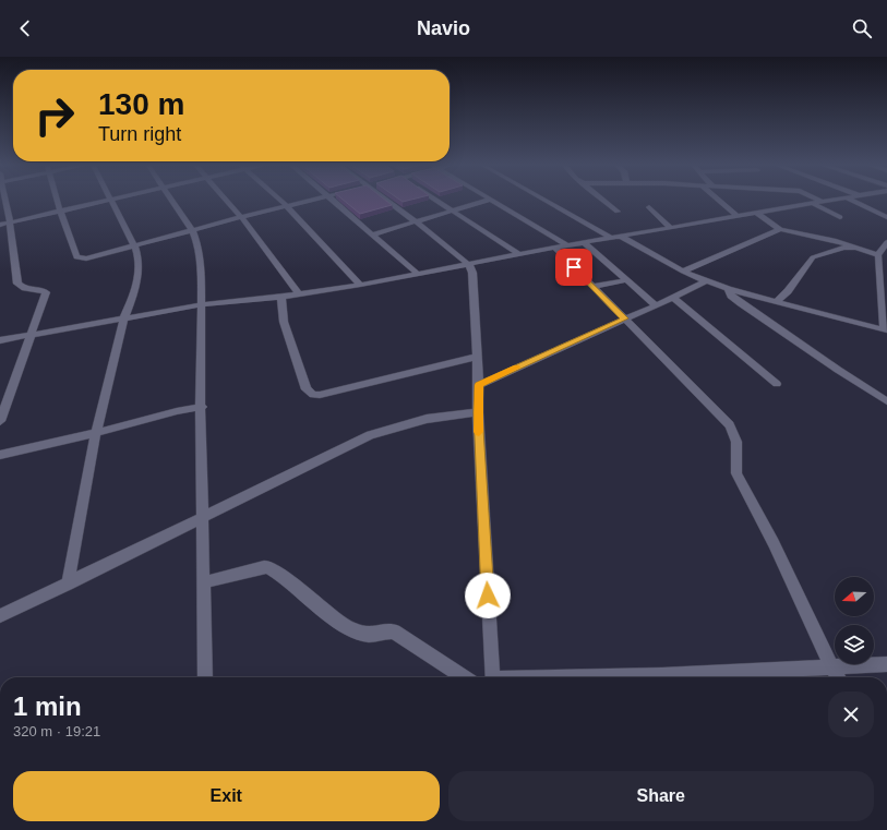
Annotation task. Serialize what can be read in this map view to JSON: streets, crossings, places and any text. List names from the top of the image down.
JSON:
{
  "north": "left",
  "page": {
    "header": "Navio",
    "turn": ["130 m", "Turn right"],
    "heading": ["1 min", "320 m · 19:21"],
    "buttons": ["Exit", "Share"]
  }
}
